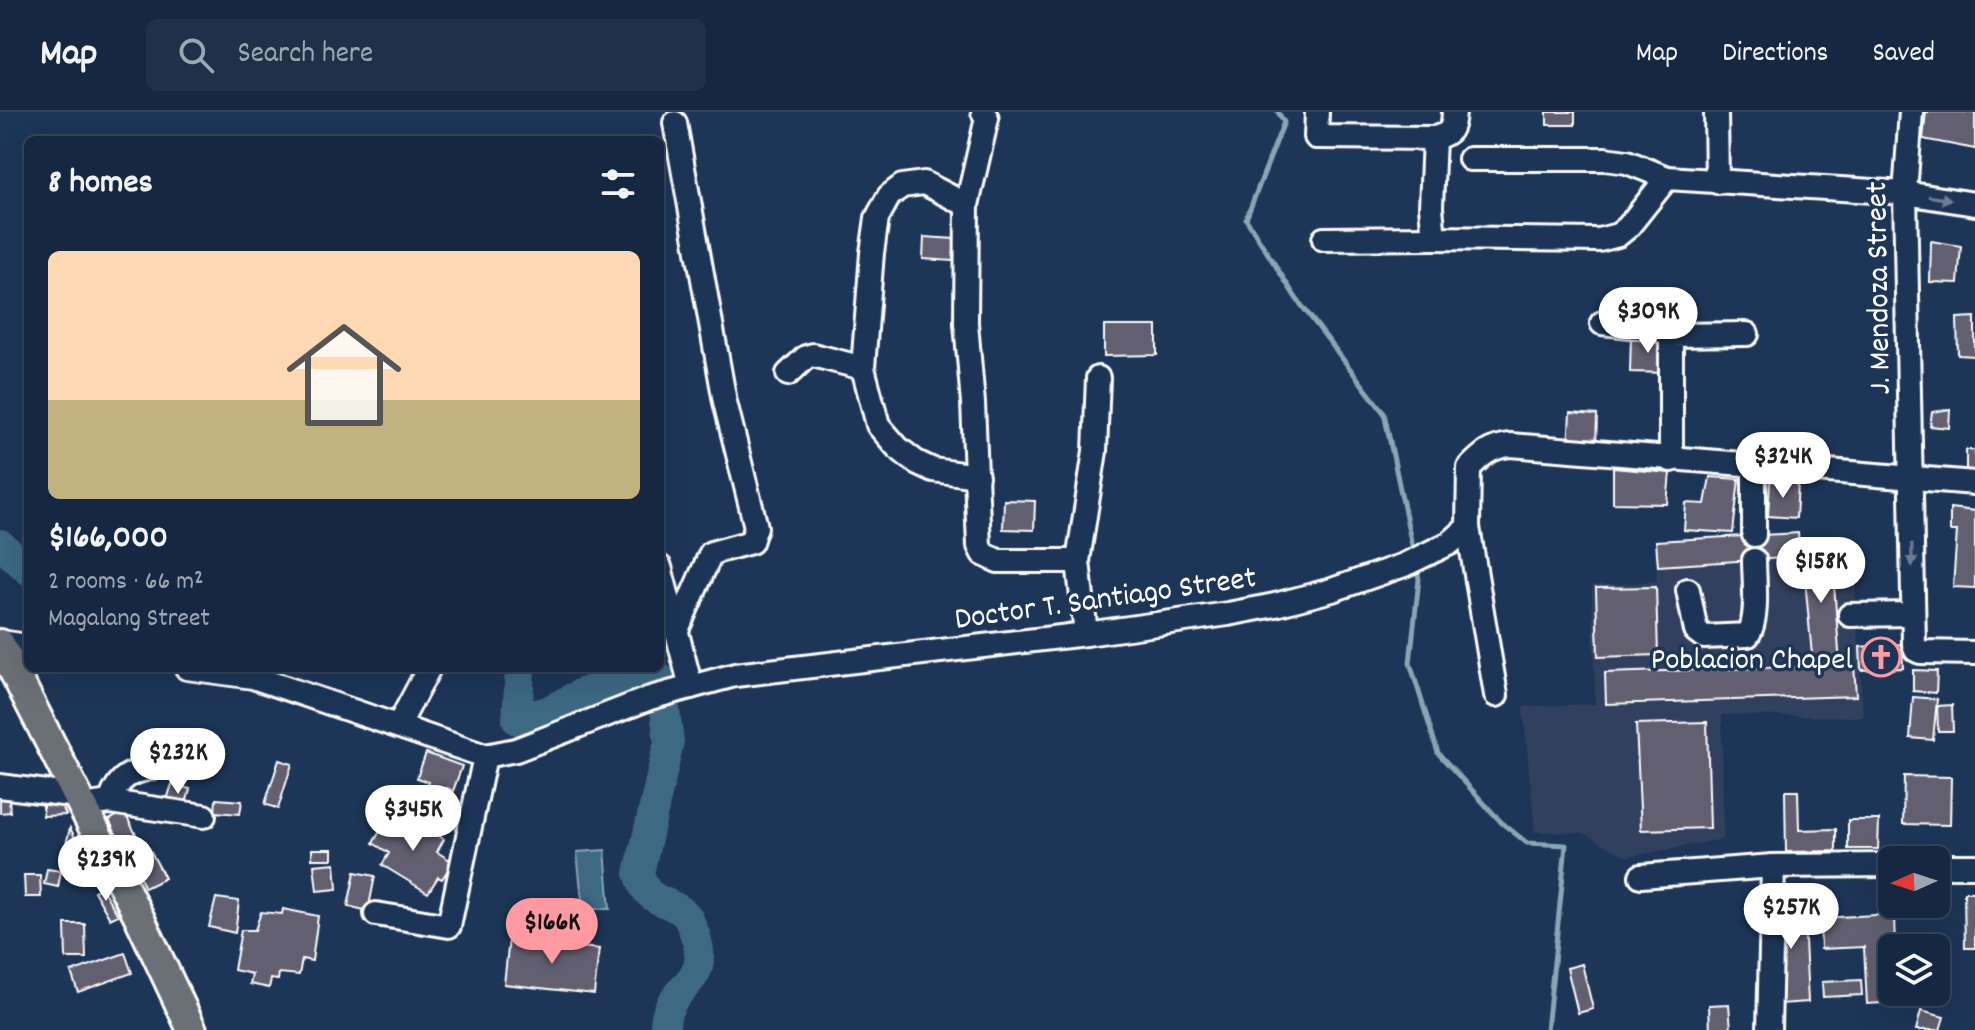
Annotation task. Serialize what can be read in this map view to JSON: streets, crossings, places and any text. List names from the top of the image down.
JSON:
{
  "streets": {
    "street": ["J. Mendoza Street", "Doctor T. Santiago Street"]
  },
  "places": {
    "church": ["Poblacion Chapel"]
  },
  "north": "left",
  "page": {
    "header": "Map",
    "search": "Search here",
    "nav": ["Map", "Directions", "Saved"],
    "heading": "8 homes",
    "list": [
      {
        "name": "$166,000",
        "note": "2 rooms · 66 m² · Magalang Street"
      }
    ],
    "price": [
      "$309K",
      "$324K",
      "$158K",
      "$232K",
      "$345K",
      "$239K",
      "$257K",
      "$166K"
    ]
  }
}
